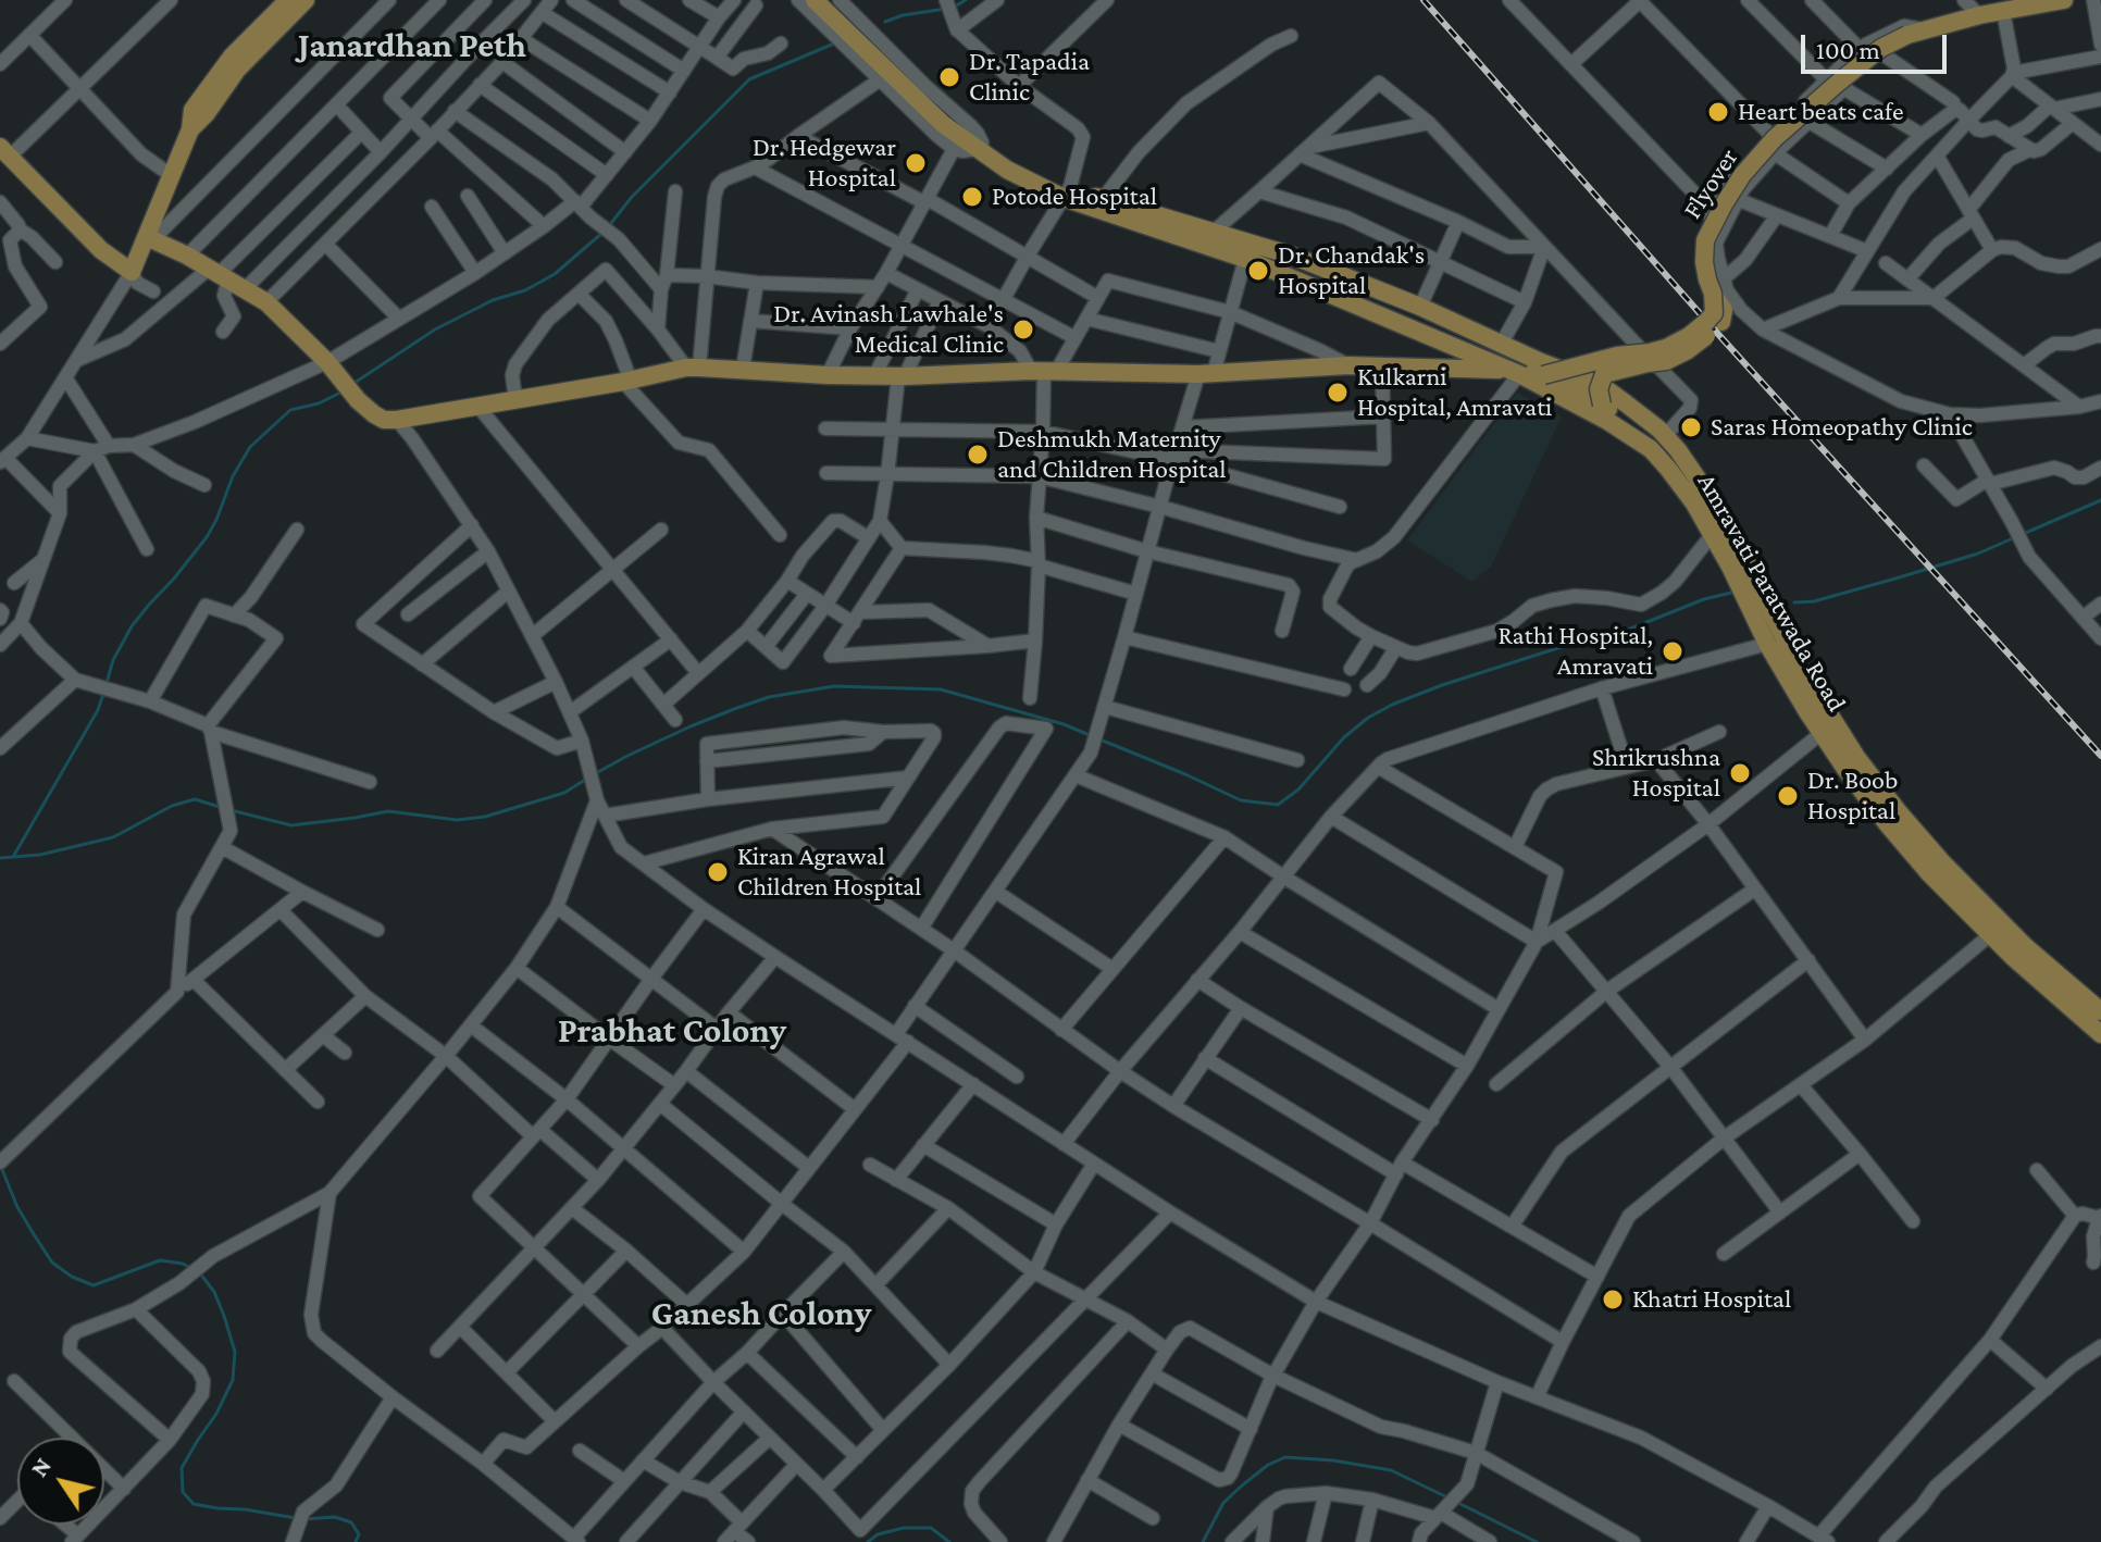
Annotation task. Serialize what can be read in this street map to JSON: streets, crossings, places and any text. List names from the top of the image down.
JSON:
{
  "streets": {
    "main road": ["Flyover", "Amravati Paratwada Road"]
  },
  "crossings": [
    ["Flyover", "Amravati Paratwada Road"]
  ],
  "districts": ["Janardhan Peth", "Prabhat Colony", "Ganesh Colony"],
  "places": [
    "Dr. Tapadia Clinic",
    "Heart beats cafe",
    "Dr. Hedgewar Hospital",
    "Potode Hospital",
    "Dr. Chandak's Hospital",
    "Dr. Avinash Lawhale's Medical Clinic",
    "Kulkarni Hospital, Amravati",
    "Saras Homeopathy Clinic",
    "Deshmukh Maternity and Children Hospital",
    "Rathi Hospital, Amravati",
    "Shrikrushna Hospital",
    "Dr. Boob Hospital",
    "Kiran Agrawal Children Hospital",
    "Khatri Hospital"
  ],
  "scale_bar": "100 m",
  "north": "top left"
}
